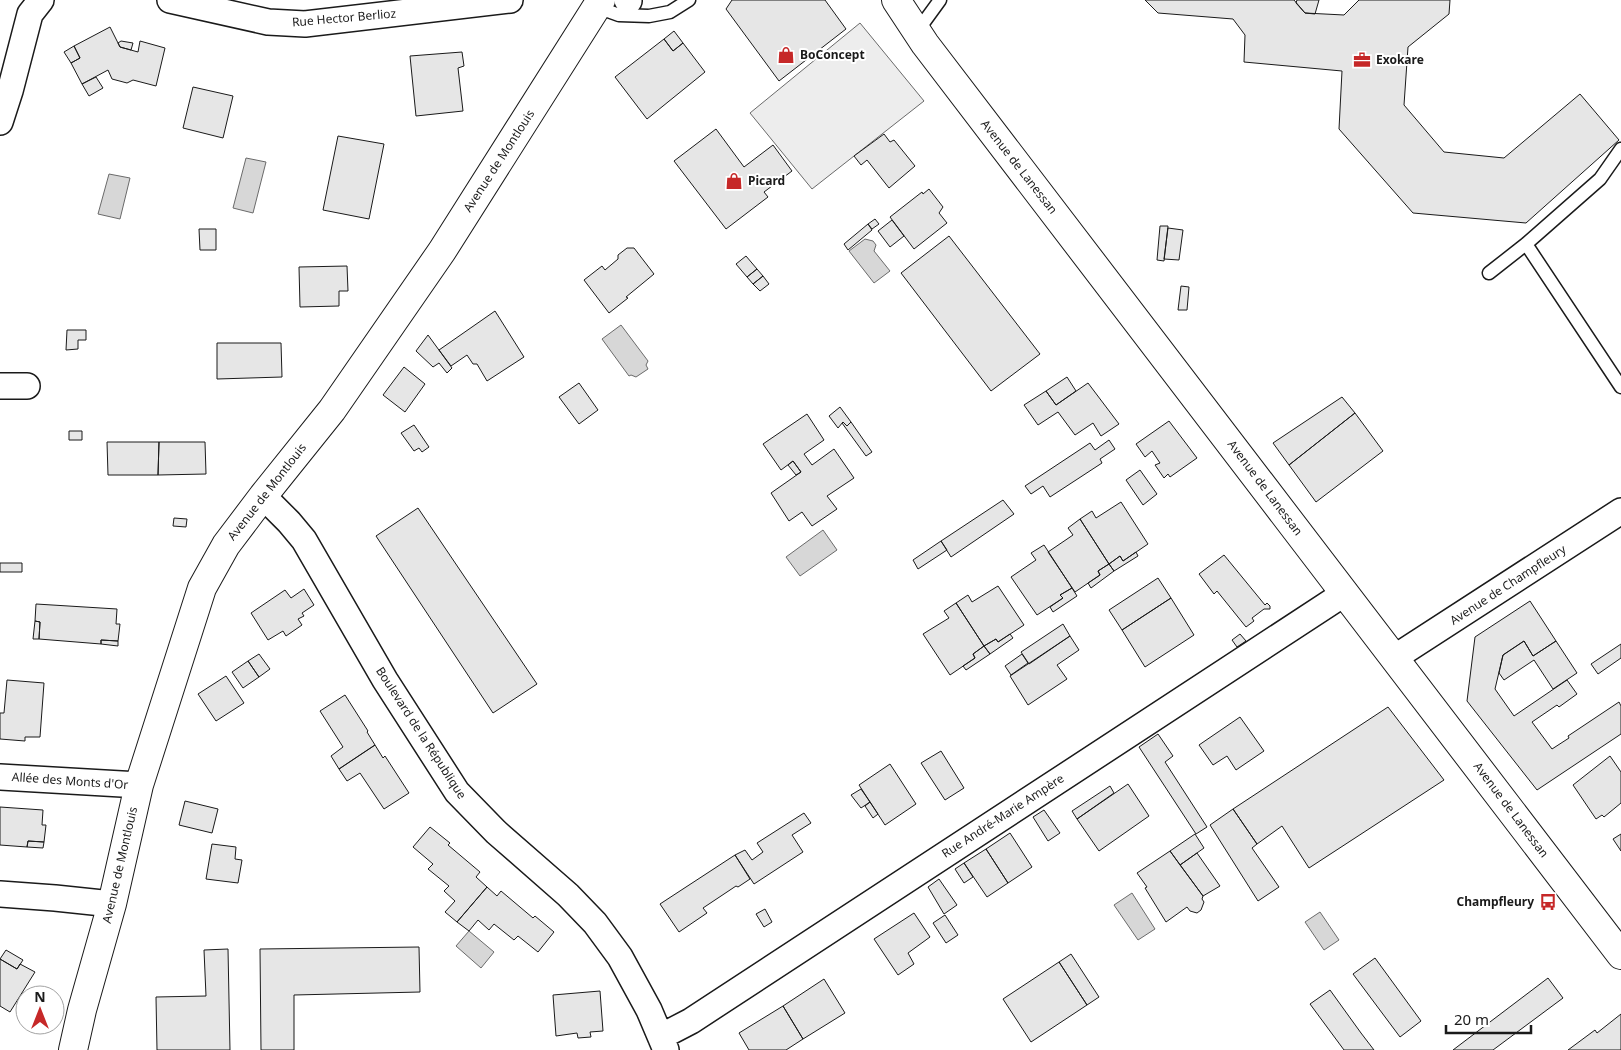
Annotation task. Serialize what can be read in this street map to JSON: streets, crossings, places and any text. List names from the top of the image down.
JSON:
{
  "streets": {
    "main road": ["Avenue de Montlouis", "Avenue de Lanessan"],
    "street": [
      "Rue Hector Berlioz",
      "Avenue de Champfleury",
      "Boulevard de la République",
      "Allée des Monts d'Or",
      "Rue André-Marie Ampère"
    ]
  },
  "crossings": [
    ["Avenue de Montlouis", "Boulevard de la République"],
    ["Avenue de Montlouis", "Allée des Monts d'Or"],
    ["Avenue de Lanessan", "Avenue de Champfleury"],
    ["Avenue de Lanessan", "Rue André-Marie Ampère"],
    ["Boulevard de la République", "Rue André-Marie Ampère"]
  ],
  "places": {
    "shop": ["BoConcept", "Picard"],
    "office": ["Exokare"],
    "bus stop": ["Champfleury"]
  },
  "scale_bar": "20 m",
  "north": "top"
}
